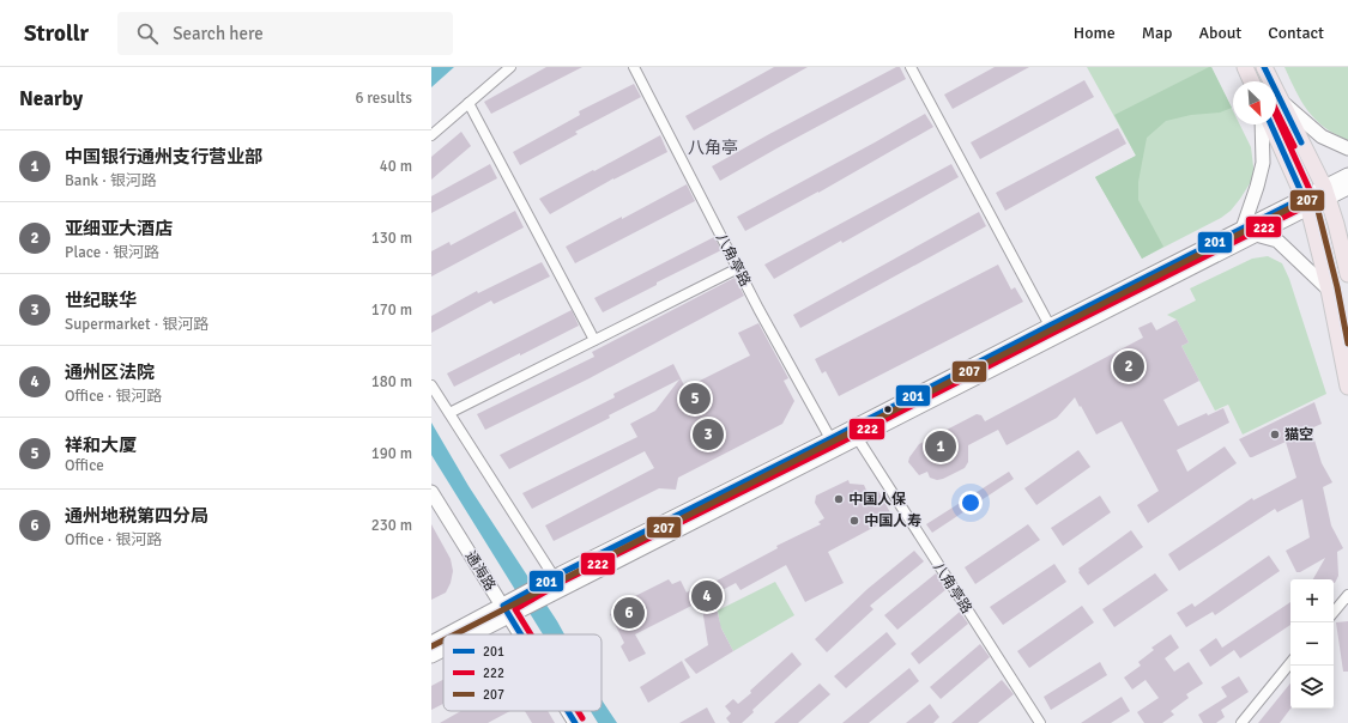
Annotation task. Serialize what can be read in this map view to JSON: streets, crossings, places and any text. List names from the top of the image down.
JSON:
{
  "streets": {
    "main road": ["通海路"],
    "street": ["八角亭路"]
  },
  "districts": ["八角亭"],
  "places": ["猫空", "中国人保", "中国人寿"],
  "lines": ["transit line 201", "transit line 222", "transit line 207"],
  "legend": ["201", "222", "207"],
  "north": "bottom right",
  "page": {
    "header": "Strollr",
    "search": "Search here",
    "nav": [
      "Home",
      "Map",
      "About",
      "Contact"
    ],
    "heading": ["Nearby", "6 results"],
    "list": [
      {
        "mark": "1",
        "name": "中国银行通州支行营业部",
        "note": "Bank · 银河路",
        "value": "40 m"
      },
      {
        "mark": "2",
        "name": "亚细亚大酒店",
        "note": "Place · 银河路",
        "value": "130 m"
      },
      {
        "mark": "3",
        "name": "世纪联华",
        "note": "Supermarket · 银河路",
        "value": "170 m"
      },
      {
        "mark": "4",
        "name": "通州区法院",
        "note": "Office · 银河路",
        "value": "180 m"
      },
      {
        "mark": "5",
        "name": "祥和大厦",
        "note": "Office",
        "value": "190 m"
      },
      {
        "mark": "6",
        "name": "通州地税第四分局",
        "note": "Office · 银河路",
        "value": "230 m"
      }
    ],
    "pins": [
      "2",
      "5",
      "3",
      "1",
      "4",
      "6"
    ],
    "map_buttons": ["+", "−"]
  }
}
